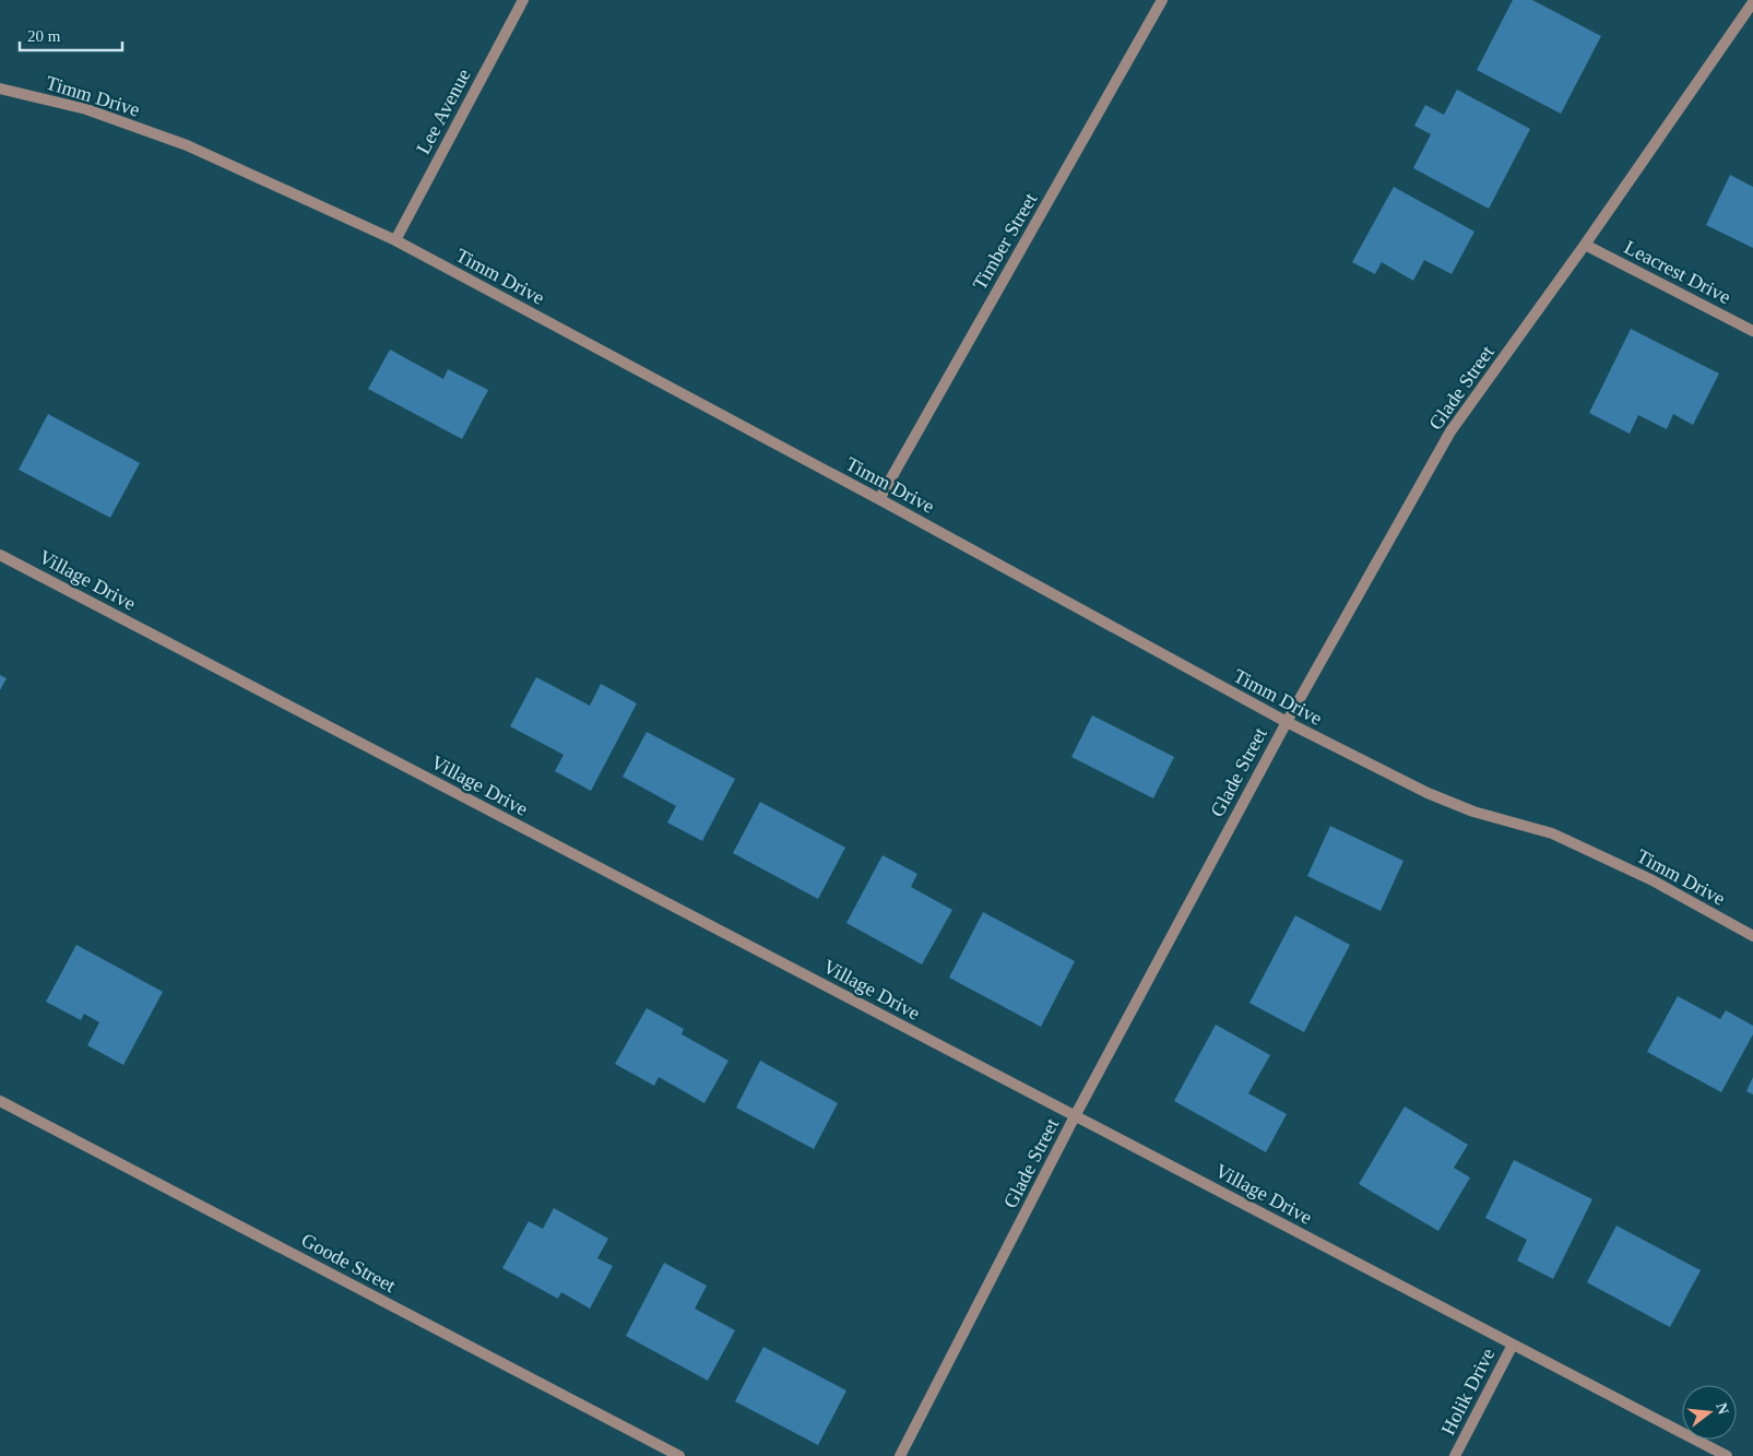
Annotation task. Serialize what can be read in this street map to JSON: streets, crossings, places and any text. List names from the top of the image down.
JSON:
{
  "streets": {
    "street": [
      "Timm Drive",
      "Lee Avenue",
      "Timber Street",
      "Leacrest Drive",
      "Glade Street",
      "Village Drive",
      "Goode Street",
      "Holik Drive"
    ]
  },
  "crossings": [
    ["Timm Drive", "Lee Avenue"],
    ["Timm Drive", "Timber Street"],
    ["Timm Drive", "Glade Street"],
    ["Leacrest Drive", "Glade Street"],
    ["Glade Street", "Village Drive"],
    ["Village Drive", "Holik Drive"]
  ],
  "scale_bar": "20 m",
  "north": "right"
}
